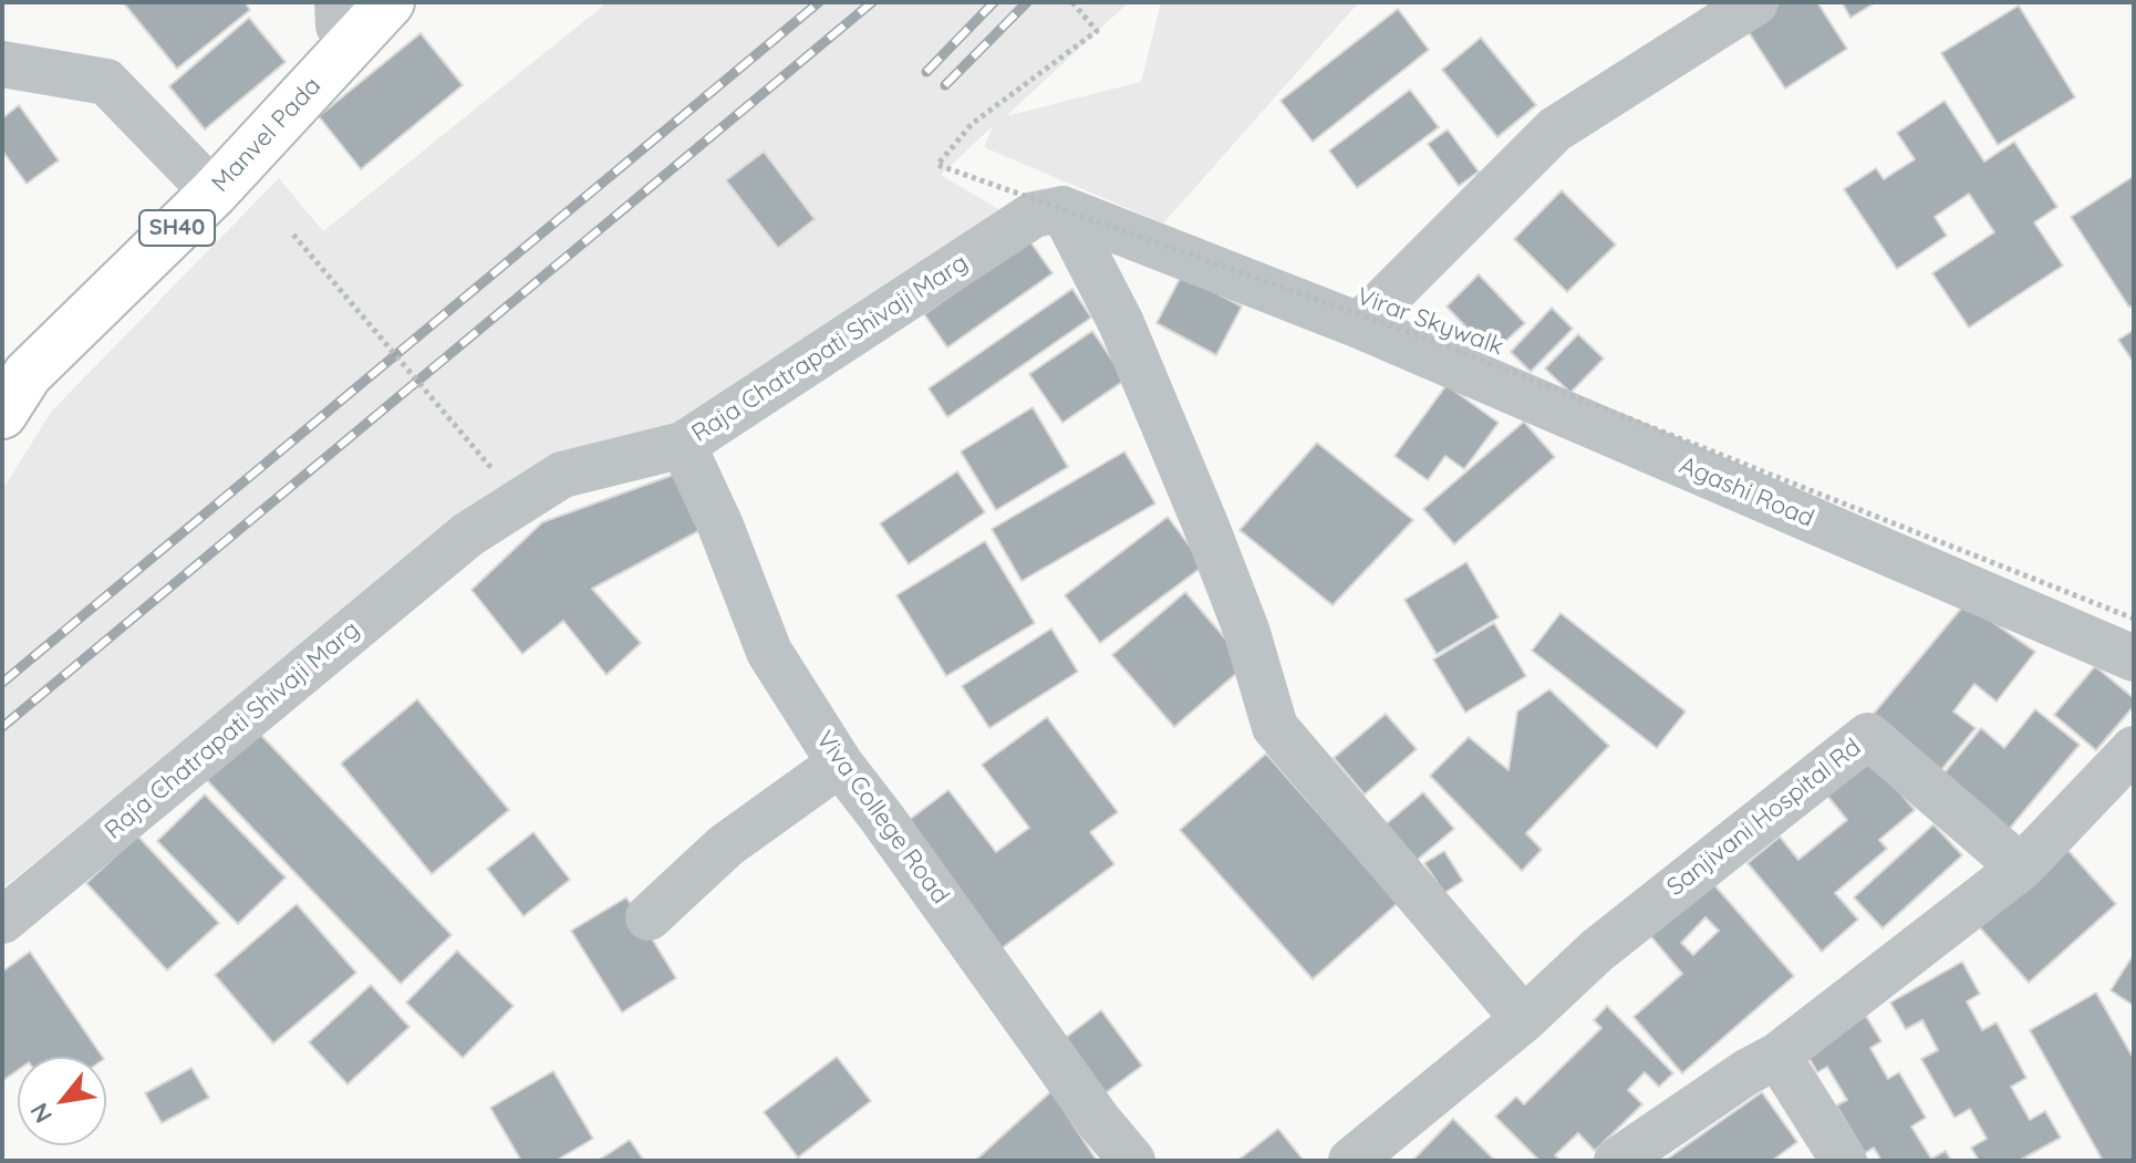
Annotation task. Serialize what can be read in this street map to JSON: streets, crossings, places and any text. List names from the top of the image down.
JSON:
{
  "streets": {
    "main road": ["Manvel Pada", "SH40"],
    "street": [
      "Raja Chatrapati Shivaji Marg",
      "Agashi Road",
      "Viva College Road",
      "Sanjivani Hospital Rd"
    ],
    "path": ["Virar Skywalk"]
  },
  "crossings": [
    ["Raja Chatrapati Shivaji Marg", "Viva College Road"]
  ],
  "north": "bottom left"
}
